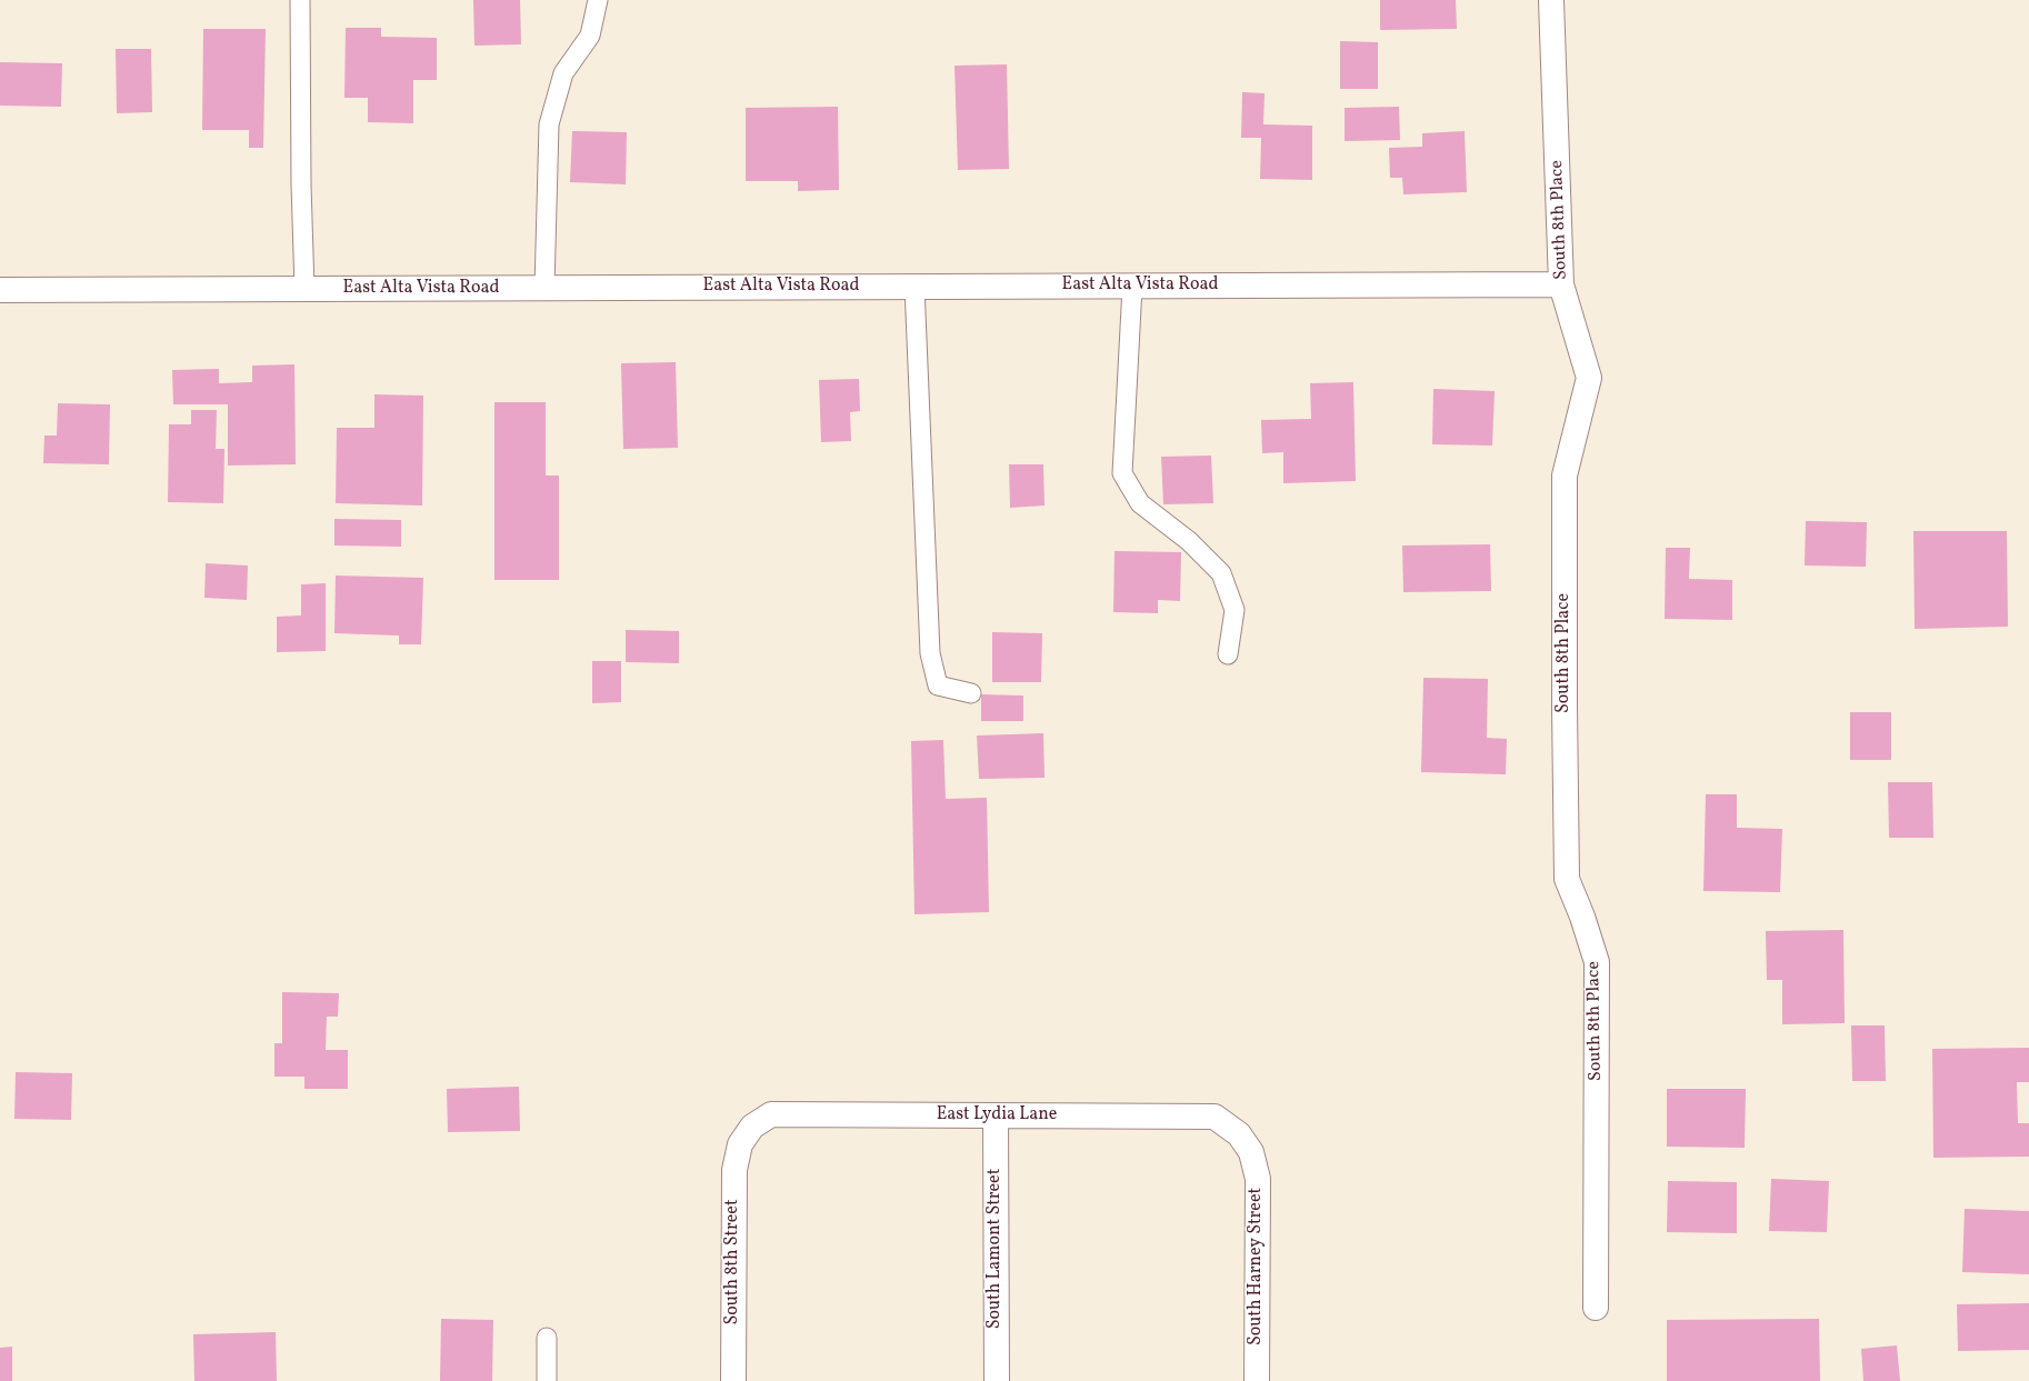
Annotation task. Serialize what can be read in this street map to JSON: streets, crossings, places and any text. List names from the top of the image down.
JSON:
{
  "streets": {
    "street": [
      "South 8th Place",
      "East Alta Vista Road",
      "East Lydia Lane",
      "South Lamont Street",
      "South 8th Street",
      "South Harney Street"
    ]
  },
  "crossings": [
    ["South 8th Place", "East Alta Vista Road"],
    ["East Lydia Lane", "South Lamont Street"],
    ["East Lydia Lane", "South 8th Street"],
    ["East Lydia Lane", "South Harney Street"]
  ]
}
